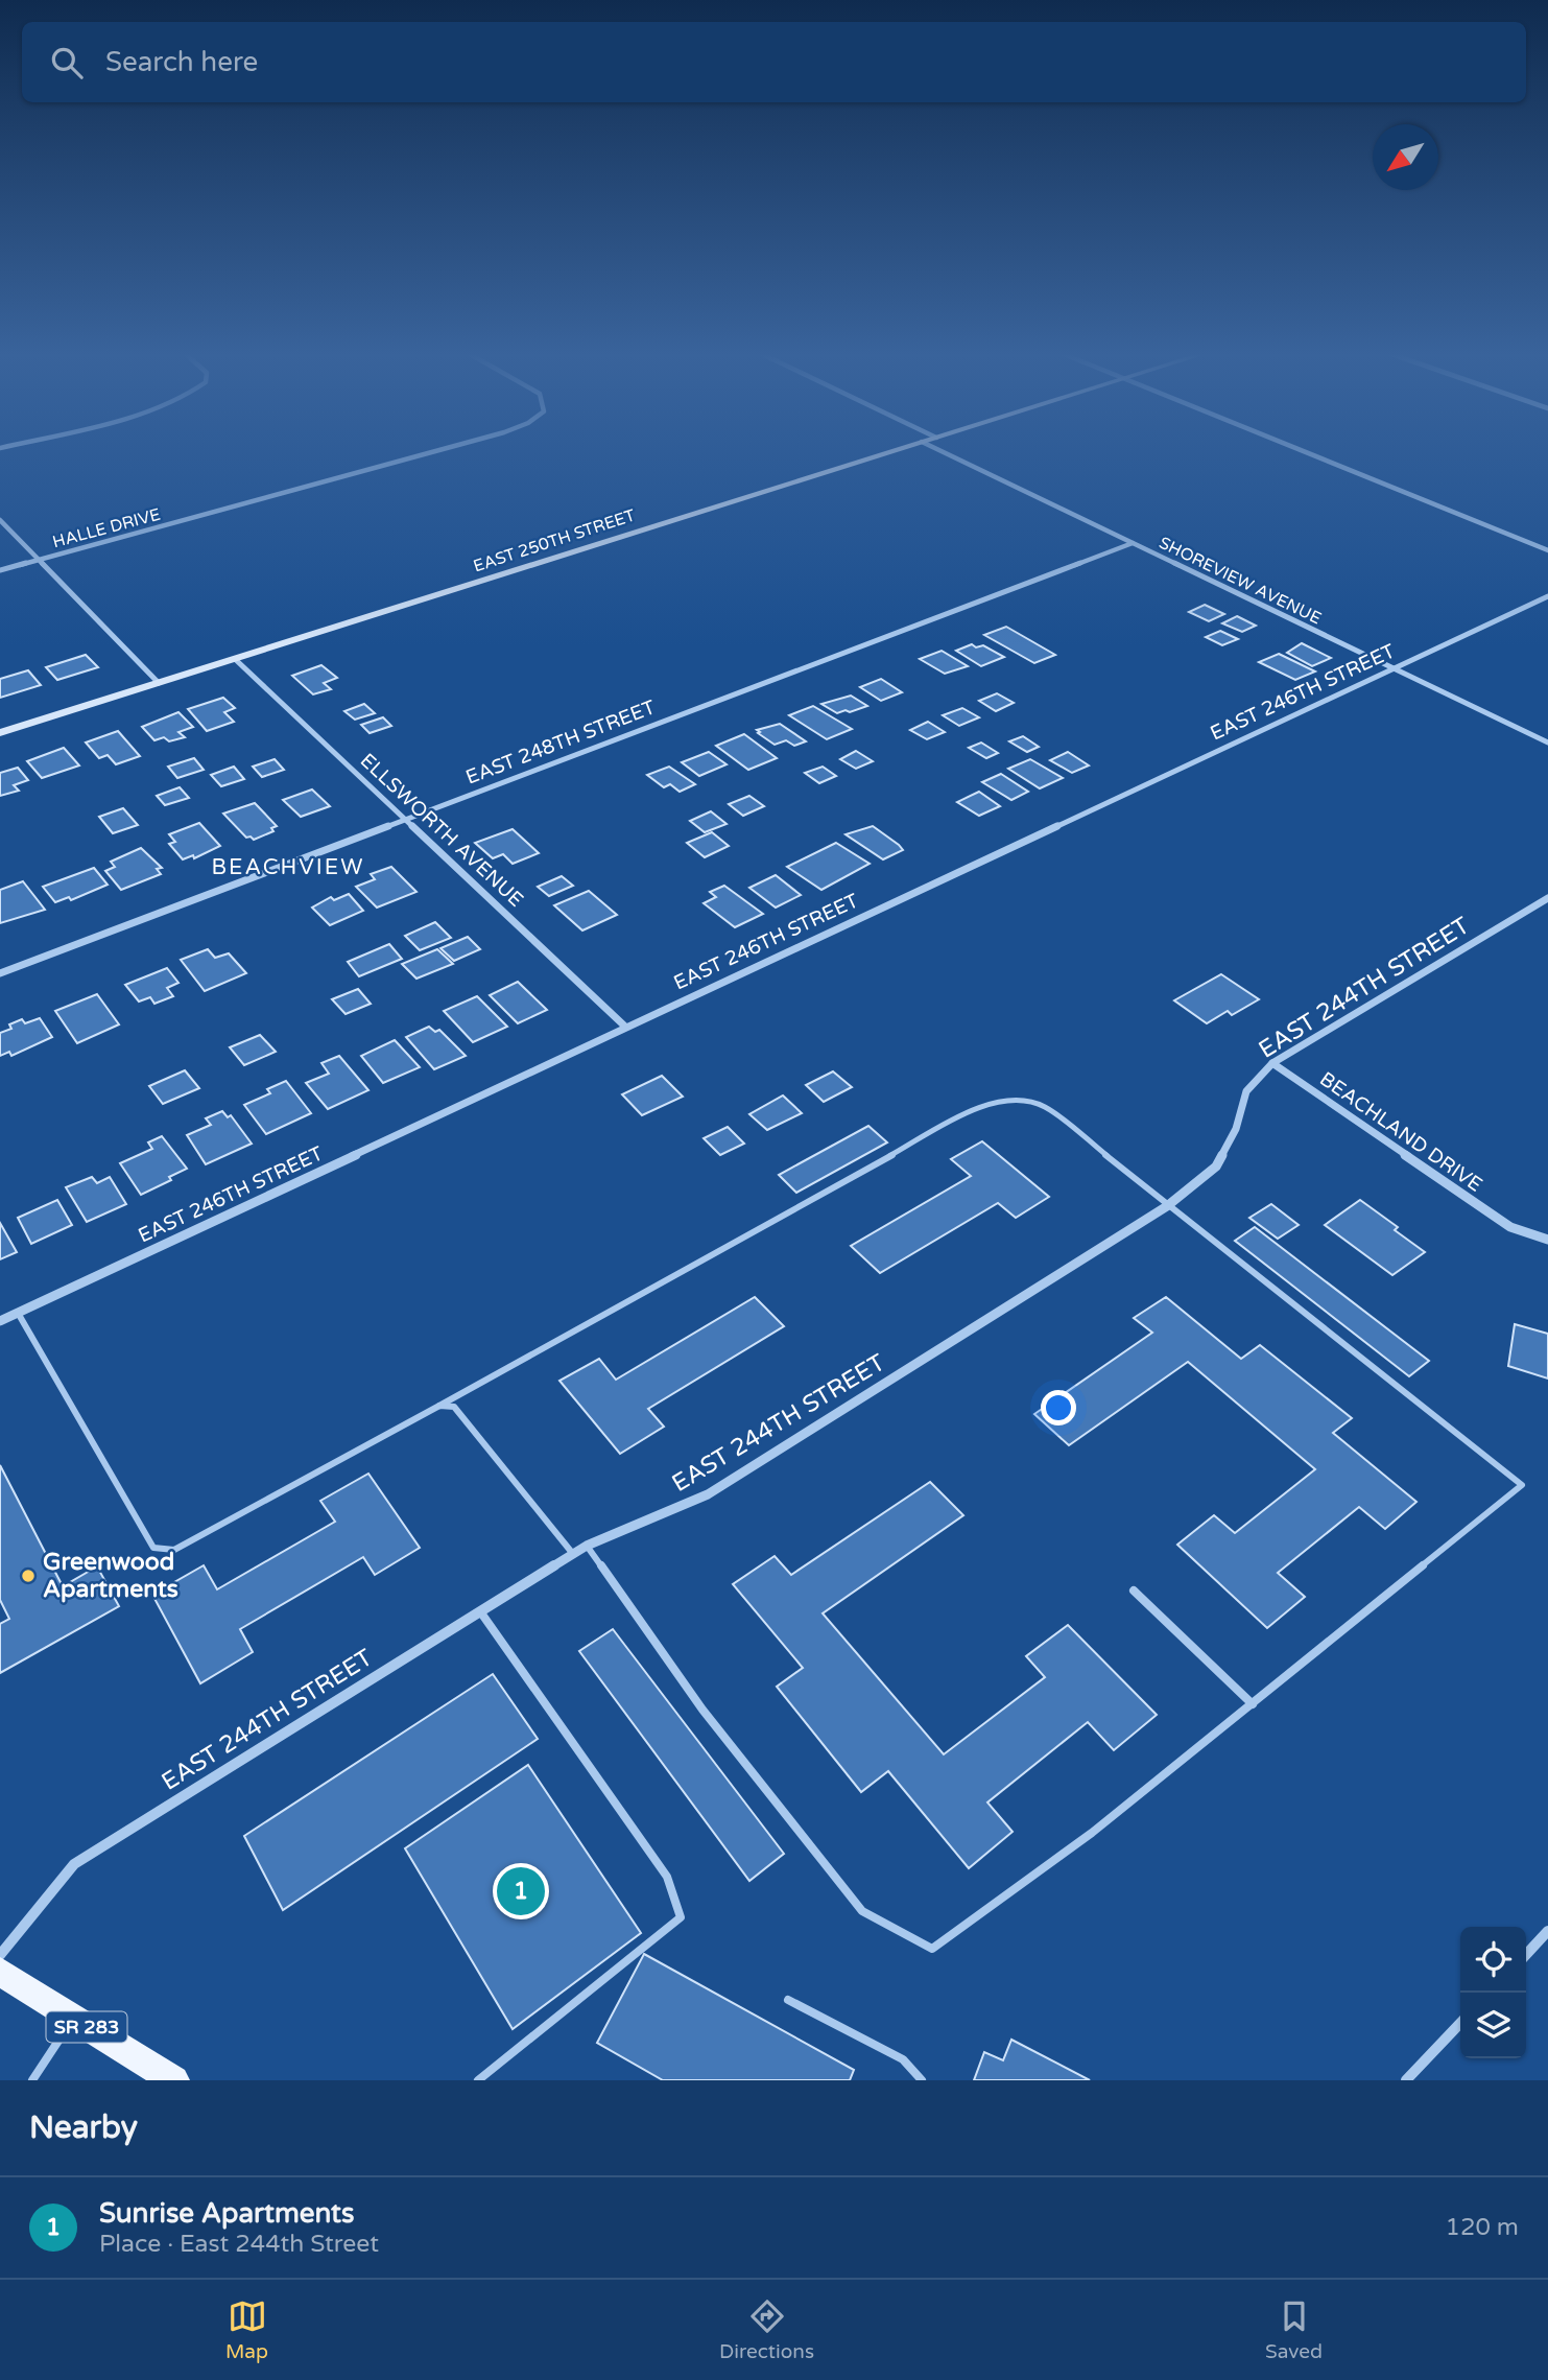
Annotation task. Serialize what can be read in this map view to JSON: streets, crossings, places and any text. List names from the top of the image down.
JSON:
{
  "streets": {
    "main road": ["SR 283"],
    "street": [
      "HALLE DRIVE",
      "EAST 250TH STREET",
      "SHOREVIEW AVENUE",
      "EAST 246TH STREET",
      "EAST 248TH STREET",
      "ELLSWORTH AVENUE",
      "EAST 244TH STREET",
      "BEACHLAND DRIVE"
    ]
  },
  "crossings": [
    ["EAST 250TH STREET", "ELLSWORTH AVENUE"],
    ["SHOREVIEW AVENUE", "EAST 246TH STREET"],
    ["SHOREVIEW AVENUE", "EAST 248TH STREET"],
    ["EAST 246TH STREET", "ELLSWORTH AVENUE"],
    ["EAST 248TH STREET", "ELLSWORTH AVENUE"],
    ["EAST 244TH STREET", "BEACHLAND DRIVE"]
  ],
  "districts": ["BEACHVIEW"],
  "places": ["Greenwood Apartments"],
  "north": "bottom left",
  "page": {
    "search": "Search here",
    "pins": "1",
    "heading": "Nearby",
    "list": [
      {
        "mark": "1",
        "name": "Sunrise Apartments",
        "note": "Place · East 244th Street",
        "value": "120 m"
      }
    ],
    "nav": ["Map", "Directions", "Saved"]
  }
}
